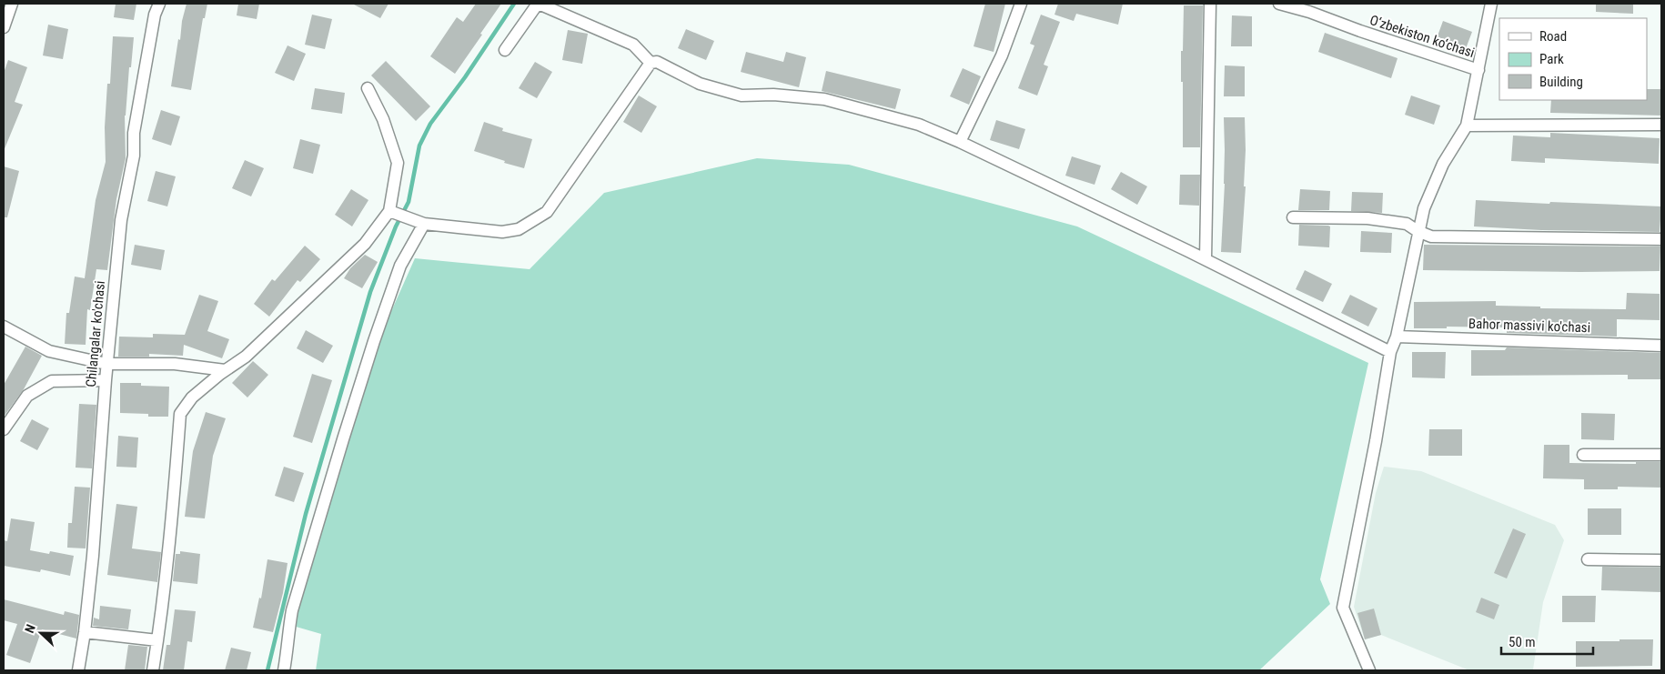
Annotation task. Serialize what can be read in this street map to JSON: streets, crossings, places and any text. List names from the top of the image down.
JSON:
{
  "streets": {
    "street": ["O‘zbekiston ko‘chasi", "Bahor massivi ko'chasi", "Chilangalar ko'chasi"]
  },
  "legend": ["Road", "Park", "Building"],
  "scale_bar": "50 m",
  "north": "left"
}
